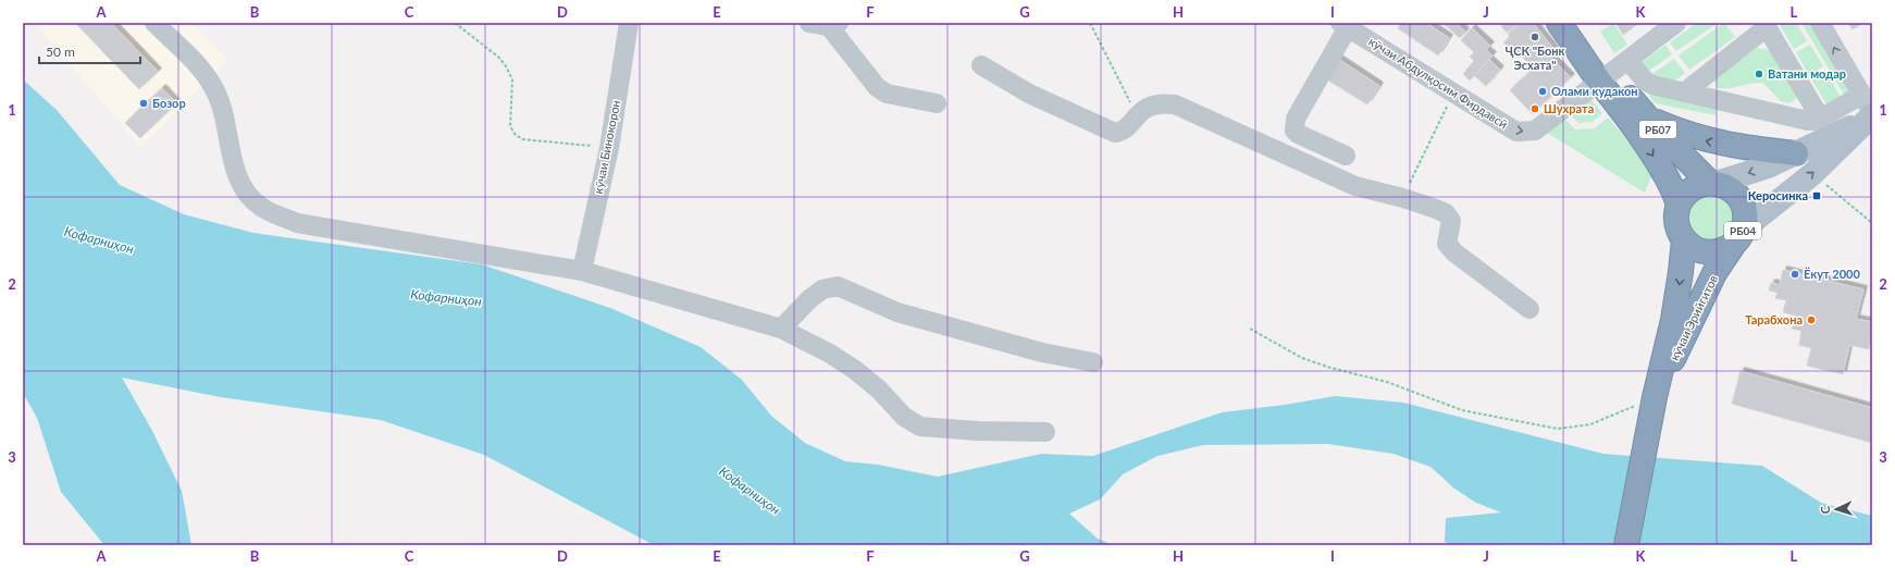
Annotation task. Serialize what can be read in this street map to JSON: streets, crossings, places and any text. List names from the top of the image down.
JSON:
{
  "streets": {
    "highway": ["РБ07", "РБ04", "кӯчаи Эрийгитов"],
    "street": ["кӯчаи Абдулқосим Фирдавсӣ", "кӯчаи Бинокорон"]
  },
  "crossings": [
    ["кӯчаи Абдулқосим Фирдавсӣ", "РБ07"],
    ["РБ07", "РБ04"],
    ["РБ07", "кӯчаи Эрийгитов"],
    ["РБ04", "кӯчаи Эрийгитов"]
  ],
  "one_way": ["кӯчаи Абдулқосим Фирдавсӣ"],
  "water": ["Кофарниҳон"],
  "places": {
    "other": [
      "ҶСК \"Бонк Эсхата\"",
      "Ватани модар",
      "Олами кудакон",
      "Бозор",
      "Шухрата",
      "Ёкут 2000",
      "Тарабхона"
    ],
    "transit": ["Керосинка"]
  },
  "scale_bar": "50 m",
  "north": "left",
  "grid": {
    "columns": [
      "A",
      "B",
      "C",
      "D",
      "E",
      "F",
      "G",
      "H",
      "I",
      "J",
      "K",
      "L"
    ],
    "rows": ["1", "2", "3"]
  }
}
